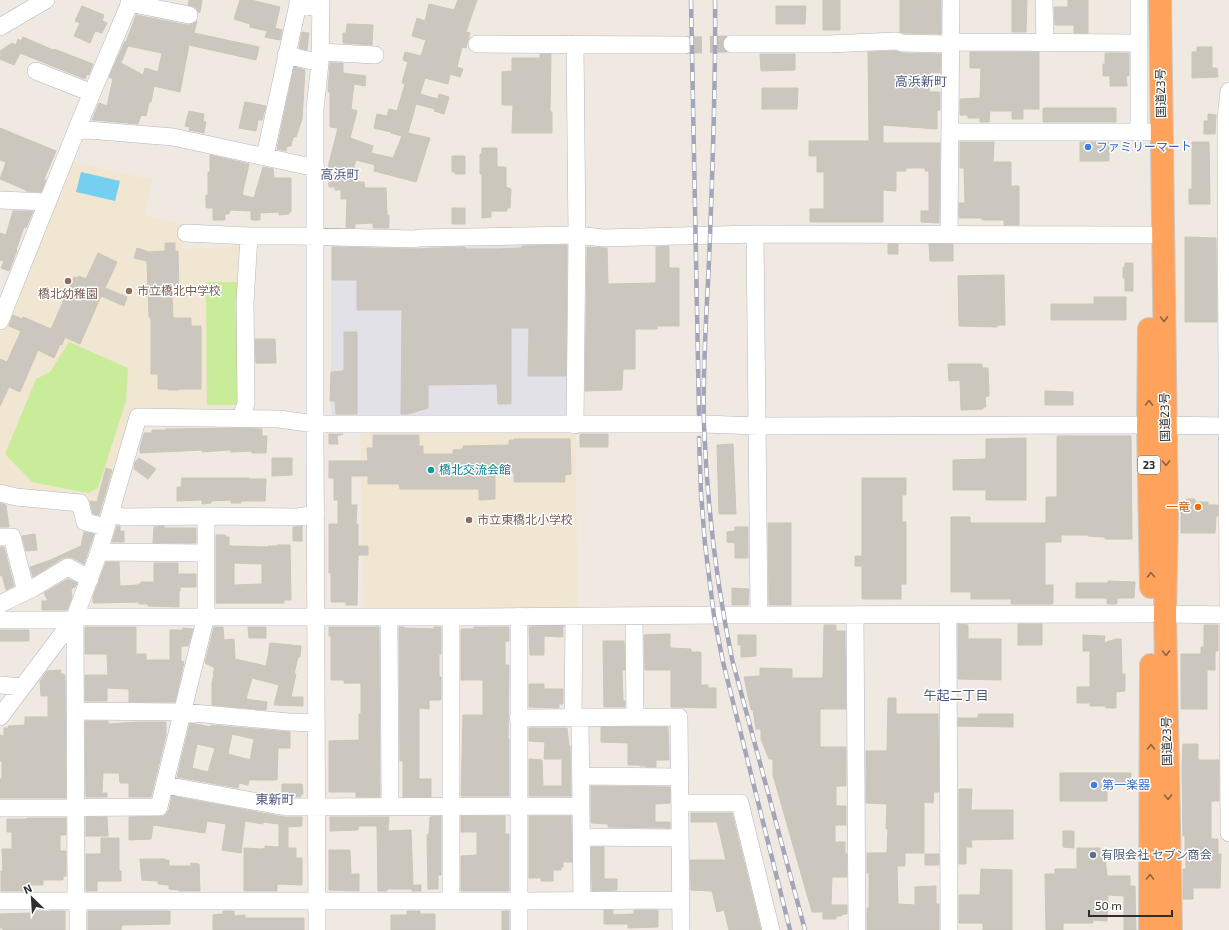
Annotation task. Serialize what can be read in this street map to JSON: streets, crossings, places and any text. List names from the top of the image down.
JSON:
{
  "streets": {
    "highway": ["国道23号", "23"]
  },
  "districts": [
    "高浜新町",
    "高浜町",
    "午起二丁目",
    "東新町"
  ],
  "places": [
    "ファミリーマート",
    "橋北幼稚園",
    "市立橋北中学校",
    "橋北交流会館",
    "一竜",
    "市立東橋北小学校",
    "第一楽器",
    "有限会社 セブン商会"
  ],
  "scale_bar": "50 m",
  "north": "top left"
}
